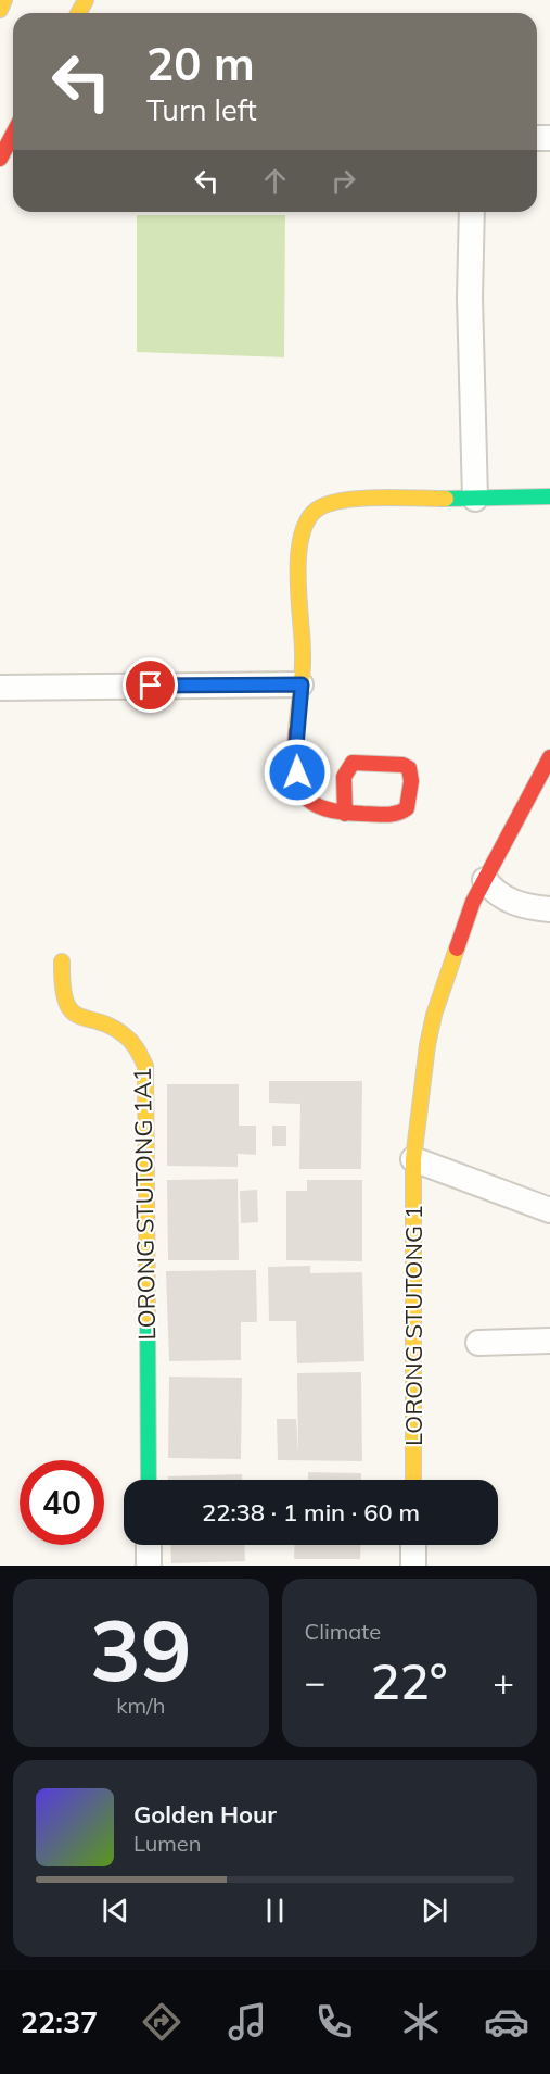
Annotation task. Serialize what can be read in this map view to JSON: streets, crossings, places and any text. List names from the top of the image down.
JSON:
{
  "streets": {
    "main road": ["LORONG STUTONG 1A1", "LORONG STUTONG 1"]
  },
  "page": {
    "turn": ["20 m", "Turn left"],
    "limit": "40",
    "trip": "22:38 · 1 min · 60 m",
    "tile": [
      ["39", "km/h"],
      "Climate"
    ],
    "heat": ["−", "22°", "+"],
    "song": ["Golden Hour", "Lumen"],
    "tabs": "22:37"
  }
}
